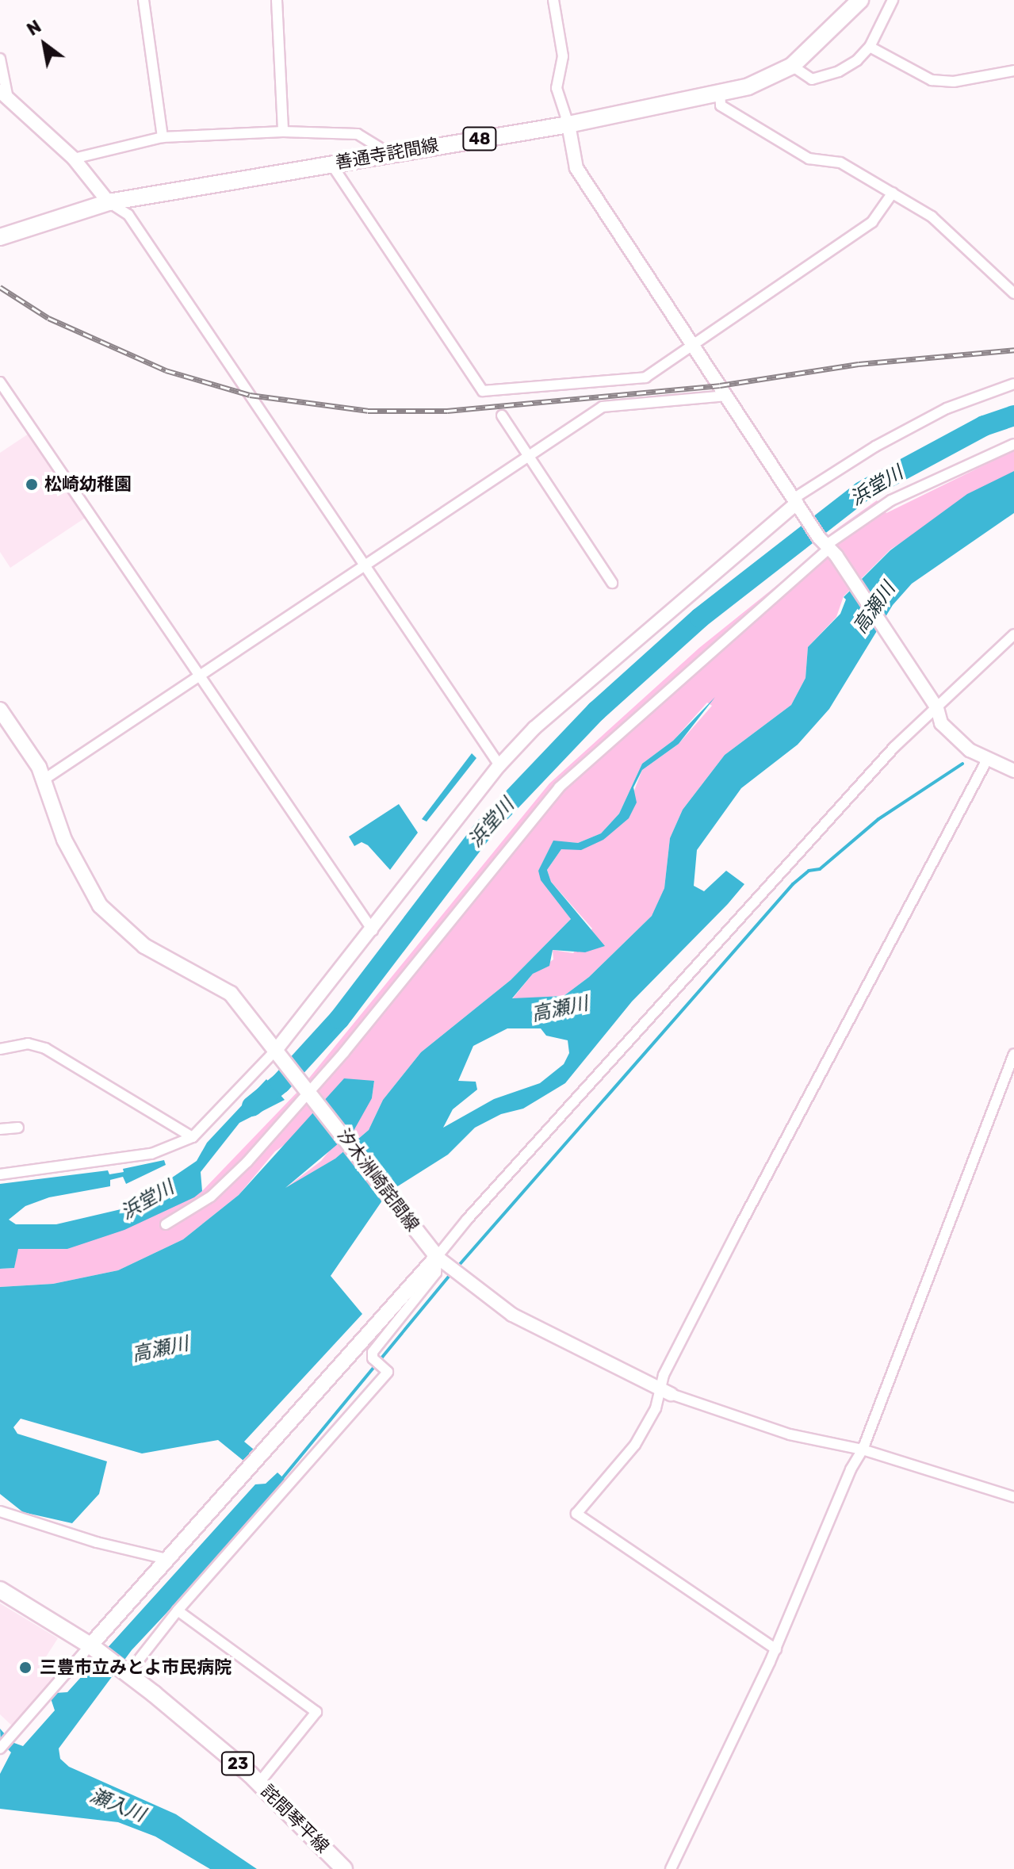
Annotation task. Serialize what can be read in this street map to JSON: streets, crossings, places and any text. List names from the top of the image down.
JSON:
{
  "streets": {
    "main road": [
      "48",
      "善通寺詫間線",
      "汐木洲崎詫間線",
      "23",
      "詫間琴平線"
    ]
  },
  "water": ["浜堂川", "高瀬川", "瀬入川"],
  "places": ["松崎幼稚園", "三豊市立みとよ市民病院"],
  "north": "top left"
}
